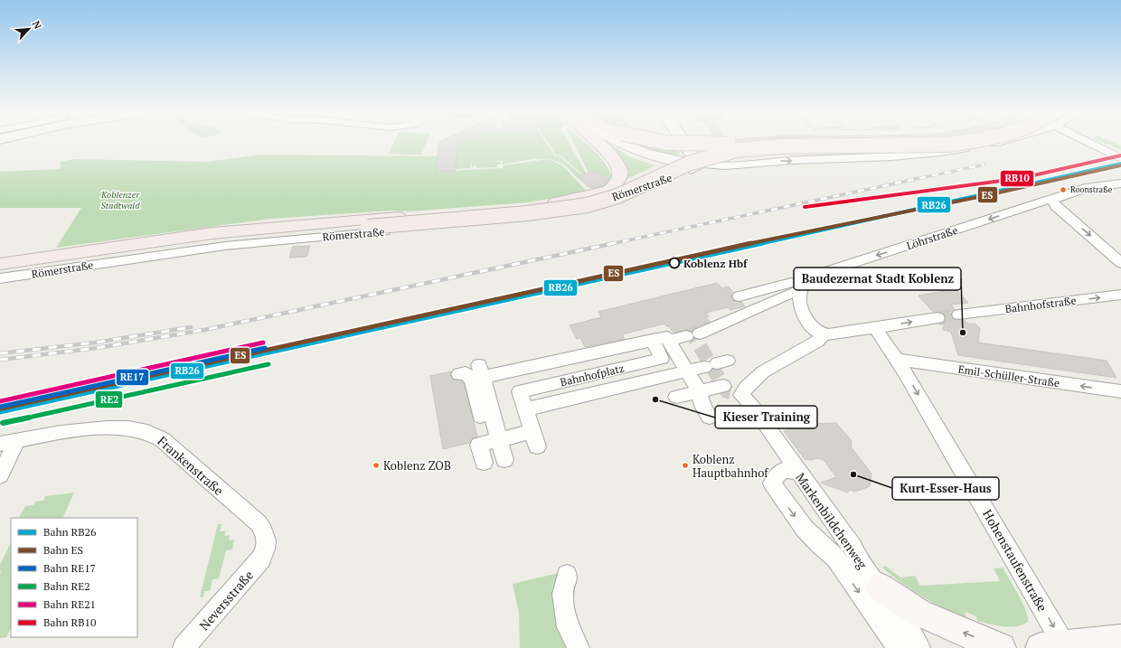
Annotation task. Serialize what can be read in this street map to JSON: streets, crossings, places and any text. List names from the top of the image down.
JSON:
{
  "streets": {
    "street": [
      "Römerstraße",
      "Löhrstraße",
      "Bahnhofstraße",
      "Bahnhofplatz",
      "Emil-Schüller-Straße",
      "Frankenstraße",
      "Markenbildchenweg",
      "Hohenstaufenstraße",
      "Neversstraße"
    ]
  },
  "crossings": [
    ["Löhrstraße", "Markenbildchenweg"],
    ["Emil-Schüller-Straße", "Hohenstaufenstraße"],
    ["Frankenstraße", "Neversstraße"]
  ],
  "one_way": [
    "Löhrstraße",
    "Bahnhofstraße",
    "Emil-Schüller-Straße",
    "Hohenstaufenstraße"
  ],
  "parks": ["Koblenzer Stadtwald"],
  "places": [
    "Roonstraße",
    "Koblenz Hbf",
    "Baudezernat Stadt Koblenz",
    "Kieser Training",
    "Koblenz ZOB",
    "Koblenz Hauptbahnhof",
    "Kurt-Esser-Haus"
  ],
  "lines": [
    "rail line RB10",
    "rail line RB26",
    "rail line ES",
    "rail line RE21",
    "rail line RE17",
    "rail line RE2"
  ],
  "legend": [
    "Bahn RB26",
    "Bahn ES",
    "Bahn RE17",
    "Bahn RE2",
    "Bahn RE21",
    "Bahn RB10"
  ],
  "north": "top right"
}
